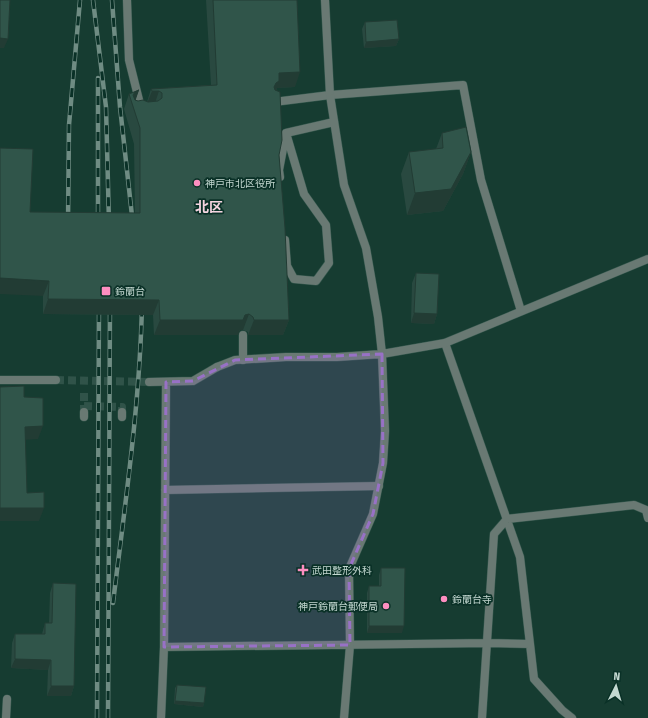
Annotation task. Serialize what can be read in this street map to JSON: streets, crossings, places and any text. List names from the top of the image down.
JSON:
{
  "districts": ["北区"],
  "places": {
    "other": ["神戸市北区役所", "鈴蘭台寺", "神戸鈴蘭台郵便局"],
    "transit": ["鈴蘭台"],
    "health": ["武田整形外科"]
  },
  "north": "top"
}
